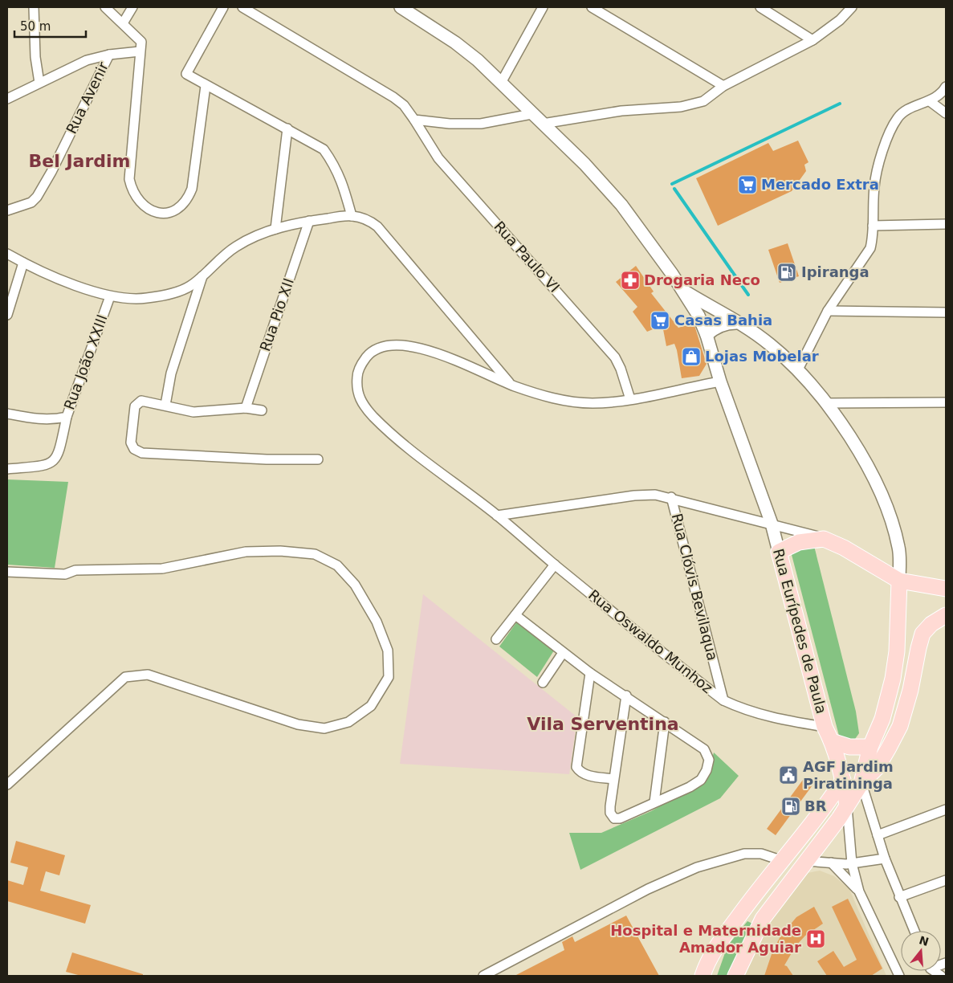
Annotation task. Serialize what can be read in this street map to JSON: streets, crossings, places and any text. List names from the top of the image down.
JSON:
{
  "streets": {
    "main road": ["Rua Eurípedes de Paula"],
    "street": [
      "Rua Avenir",
      "Rua Paulo VI",
      "Rua Pio XII",
      "Rua João XXIII",
      "Rua Clóvis Bevilaqua",
      "Rua Oswaldo Munhoz"
    ]
  },
  "crossings": [
    ["Rua Paulo VI", "Rua Oswaldo Munhoz"],
    ["Rua Clóvis Bevilaqua", "Rua Oswaldo Munhoz"],
    ["Rua Eurípedes de Paula", "Rua Oswaldo Munhoz"]
  ],
  "districts": ["Bel Jardim", "Vila Serventina"],
  "places": {
    "supermarket": ["Mercado Extra", "Casas Bahia"],
    "fuel station": ["Ipiranga", "BR"],
    "pharmacy": ["Drogaria Neco"],
    "shop": ["Lojas Mobelar"],
    "public building": ["AGF Jardim Piratininga"],
    "hospital": ["Hospital e Maternidade Amador Aguiar"]
  },
  "scale_bar": "50 m",
  "north": "top"
}
